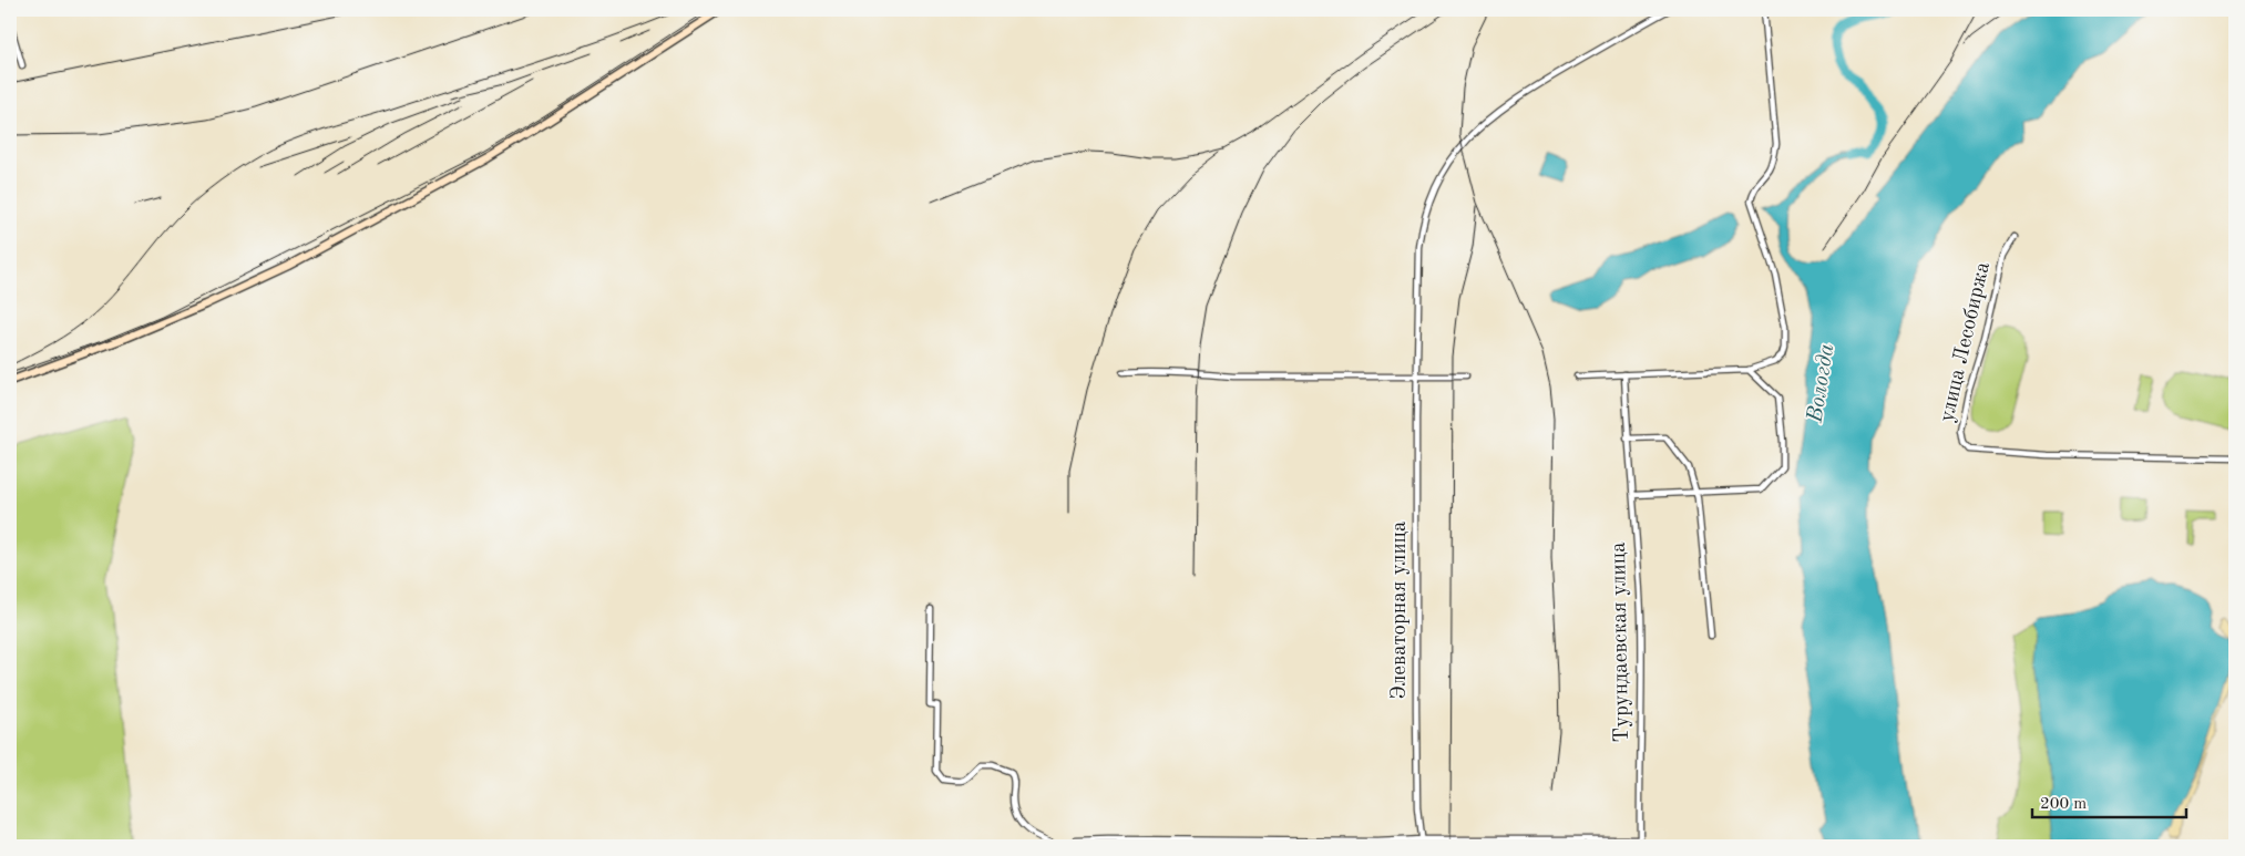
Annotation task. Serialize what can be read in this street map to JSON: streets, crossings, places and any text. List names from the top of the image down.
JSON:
{
  "streets": {
    "street": ["улица Лесобиржа", "Элеваторная улица", "Турундаевская улица"]
  },
  "water": ["Вологда"],
  "scale_bar": "200 m"
}
